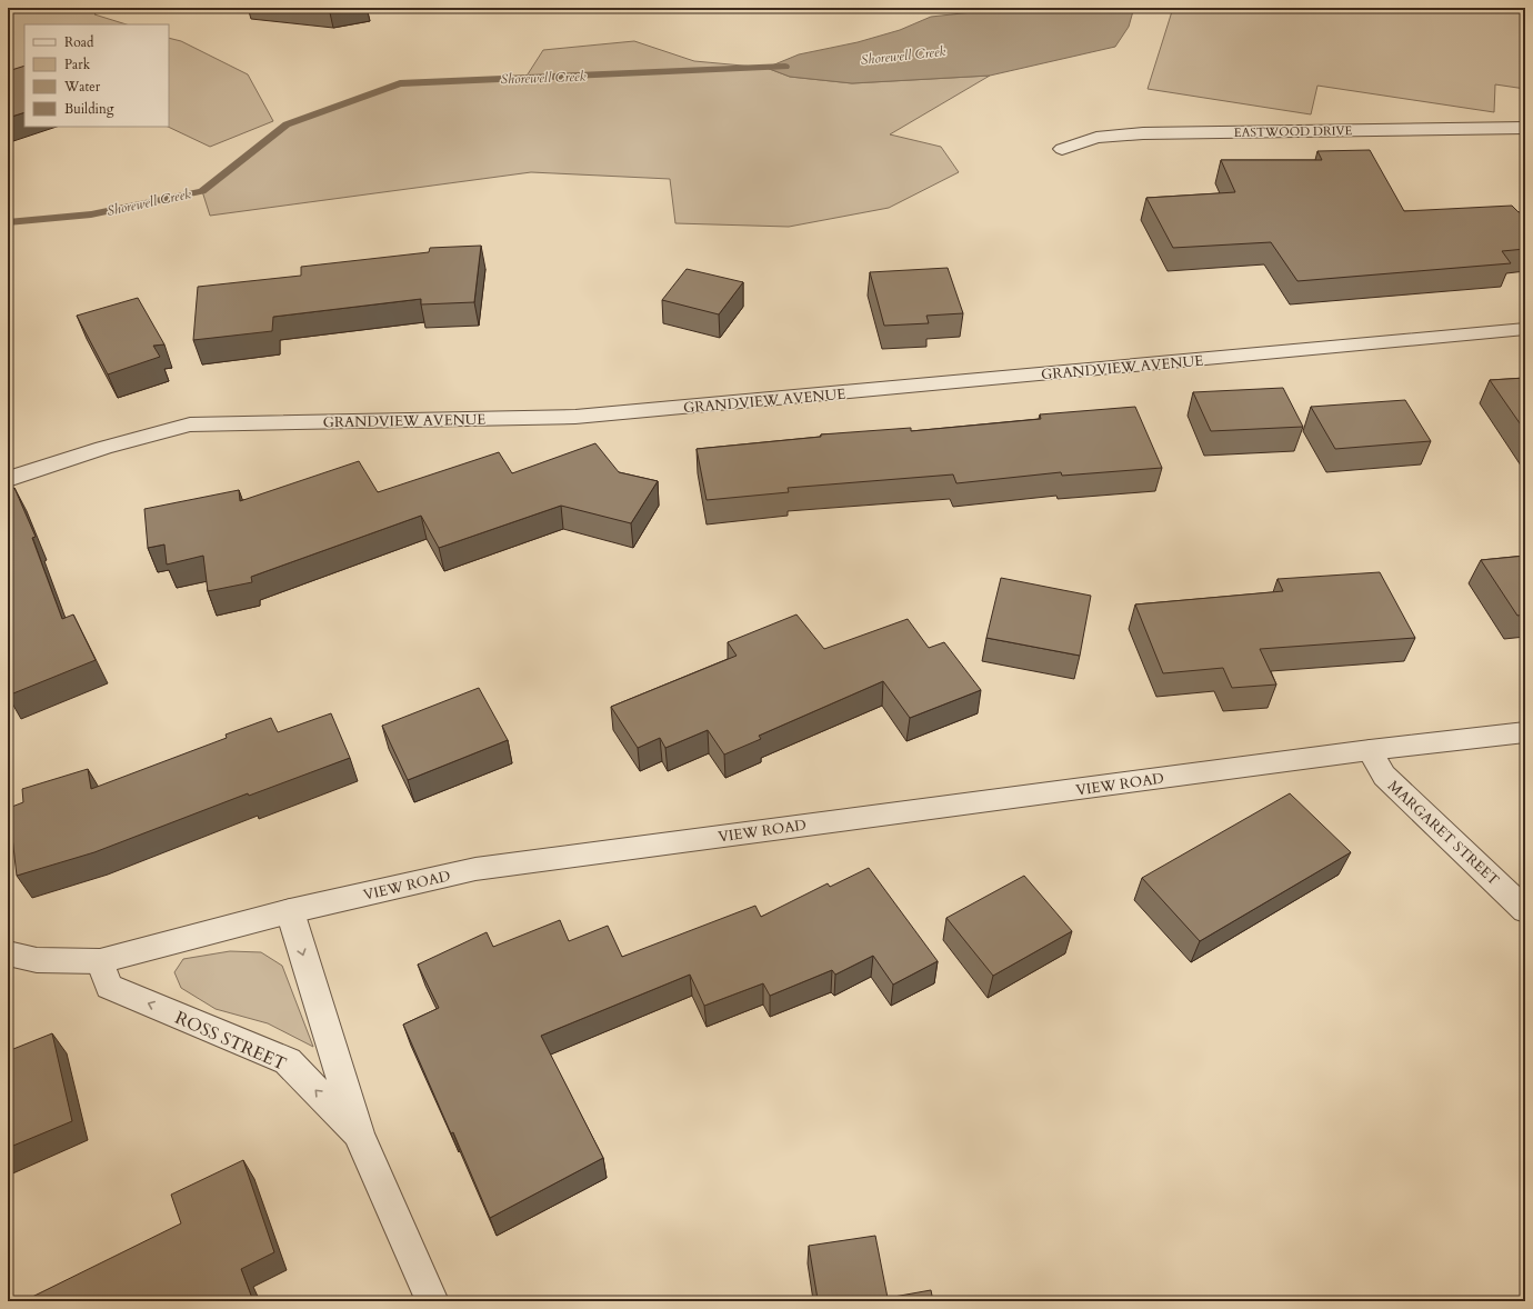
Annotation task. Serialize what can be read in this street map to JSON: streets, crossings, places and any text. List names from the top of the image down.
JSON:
{
  "streets": {
    "street": [
      "EASTWOOD DRIVE",
      "GRANDVIEW AVENUE",
      "VIEW ROAD",
      "MARGARET STREET",
      "ROSS STREET"
    ]
  },
  "crossings": [
    ["VIEW ROAD", "MARGARET STREET"],
    ["VIEW ROAD", "ROSS STREET"]
  ],
  "water": ["Shorewell Creek"],
  "legend": [
    "Road",
    "Park",
    "Water",
    "Building"
  ]
}
